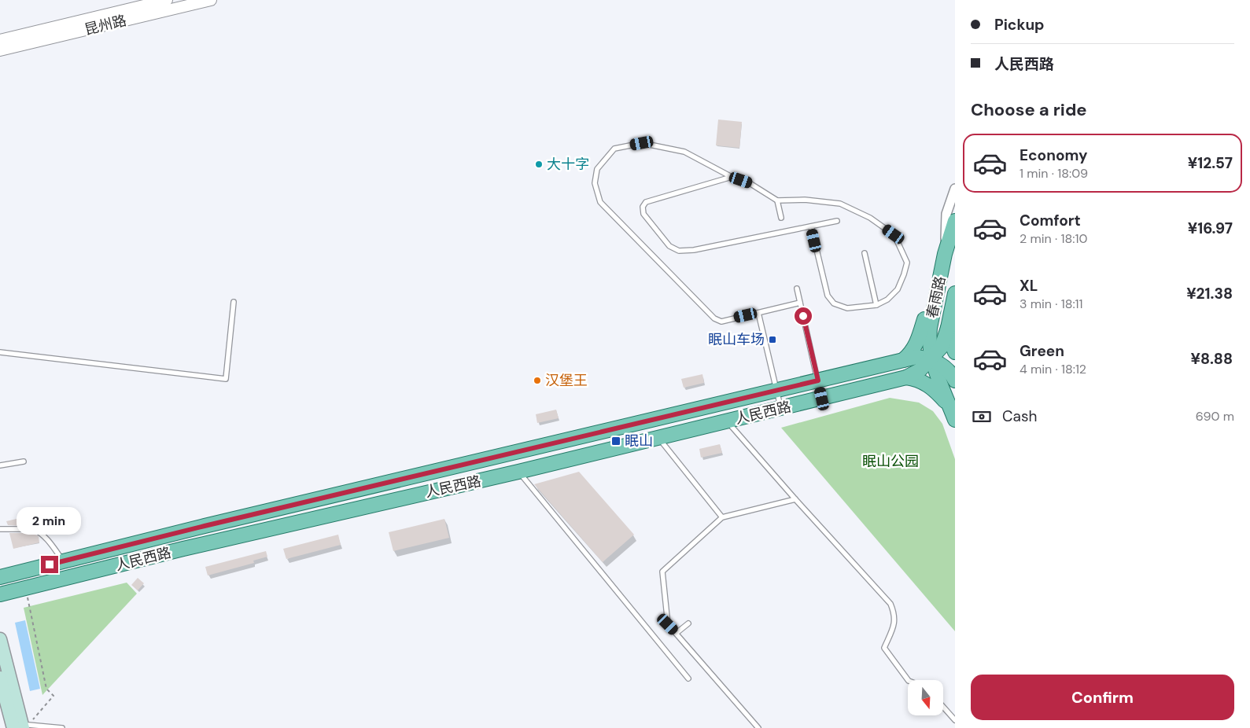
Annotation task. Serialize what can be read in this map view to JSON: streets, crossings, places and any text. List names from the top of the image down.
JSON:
{
  "streets": {
    "main road": ["春雨路", "人民西路"],
    "street": ["昆州路"]
  },
  "crossings": [
    ["春雨路", "人民西路"]
  ],
  "parks": ["眠山公园"],
  "places": {
    "other": ["大十字", "汉堡王"],
    "transit": ["眠山车场", "眠山"]
  },
  "north": "bottom",
  "page": {
    "banner": ["Pickup", "人民西路"],
    "heading": "Choose a ride",
    "list": [
      {
        "name": "Economy",
        "note": "1 min · 18:09",
        "value": "¥12.57"
      },
      {
        "name": "Comfort",
        "note": "2 min · 18:10",
        "value": "¥16.97"
      },
      {
        "name": "XL",
        "note": "3 min · 18:11",
        "value": "¥21.38"
      },
      {
        "name": "Green",
        "note": "4 min · 18:12",
        "value": "¥8.88"
      }
    ],
    "pay": ["Cash", "690 m"],
    "bubble": "2 min",
    "buttons": "Confirm"
  }
}
